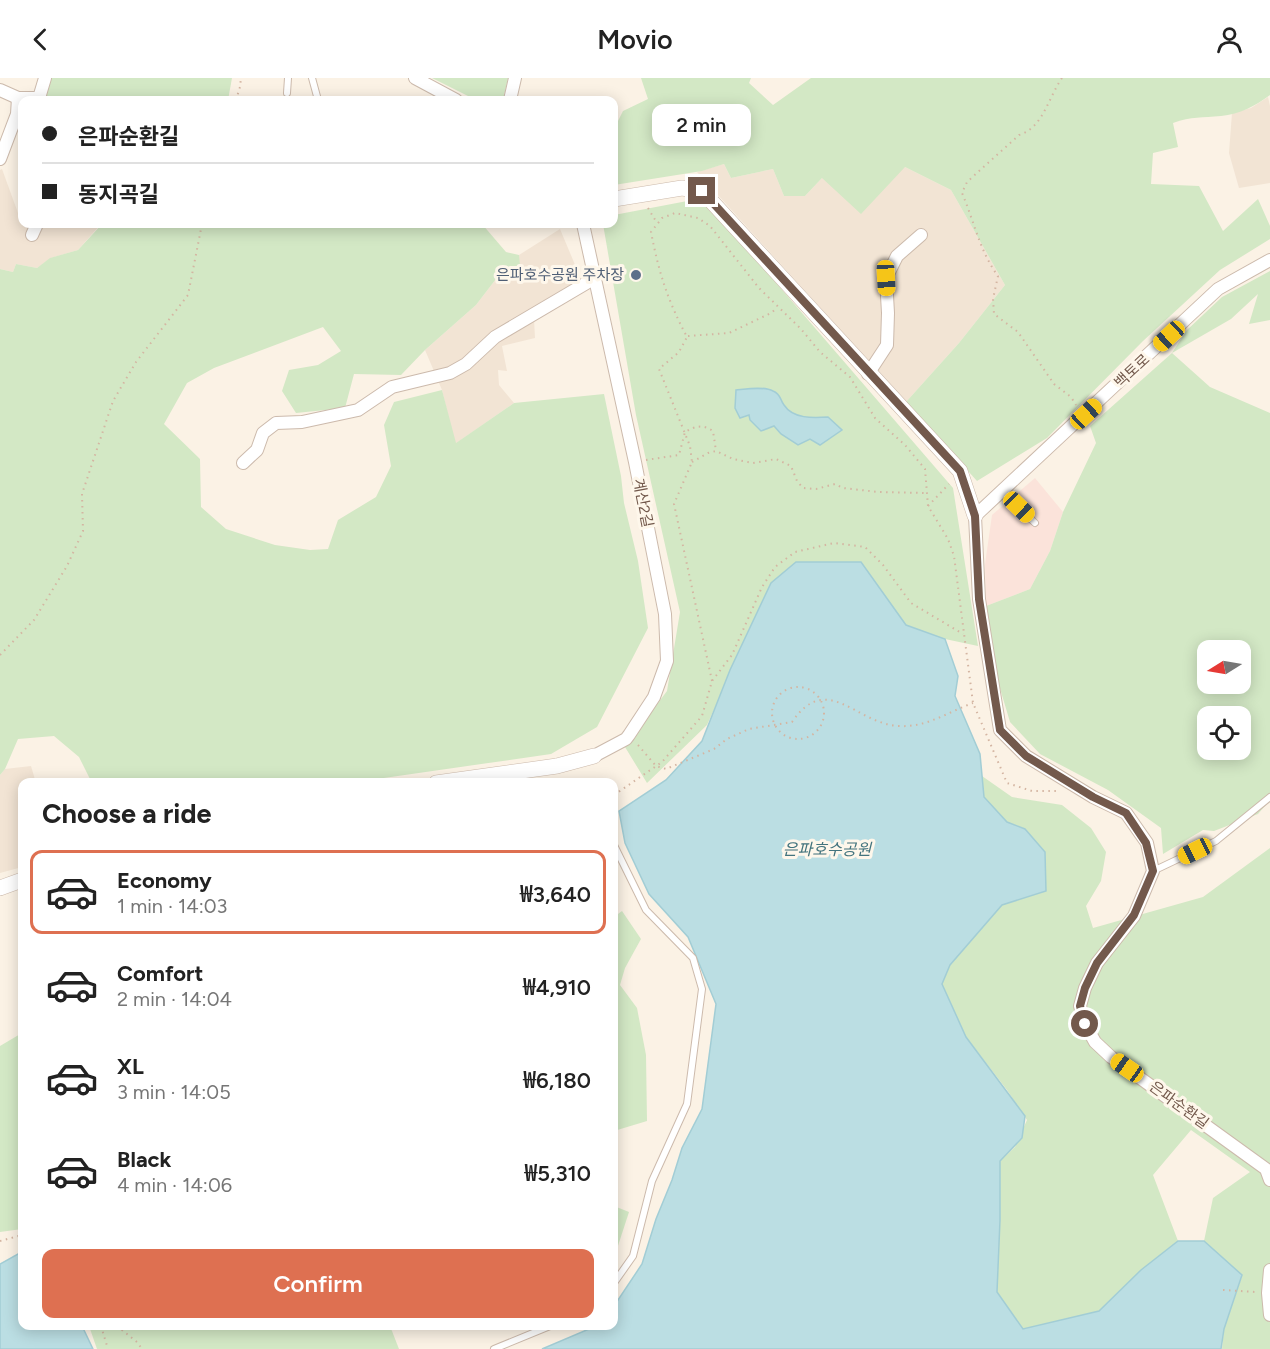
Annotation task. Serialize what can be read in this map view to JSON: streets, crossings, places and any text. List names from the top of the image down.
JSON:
{
  "streets": {
    "street": ["백토로", "계산2길", "은파순환길"]
  },
  "water": ["은파호수공원"],
  "places": ["은파호수공원 주차장"],
  "north": "left",
  "page": {
    "header": "Movio",
    "banner": ["은파순환길", "동지곡길"],
    "bubble": "2 min",
    "heading": "Choose a ride",
    "list": [
      {
        "name": "Economy",
        "note": "1 min · 14:03",
        "value": "₩3,640"
      },
      {
        "name": "Comfort",
        "note": "2 min · 14:04",
        "value": "₩4,910"
      },
      {
        "name": "XL",
        "note": "3 min · 14:05",
        "value": "₩6,180"
      },
      {
        "name": "Black",
        "note": "4 min · 14:06",
        "value": "₩5,310"
      }
    ],
    "buttons": "Confirm"
  }
}
